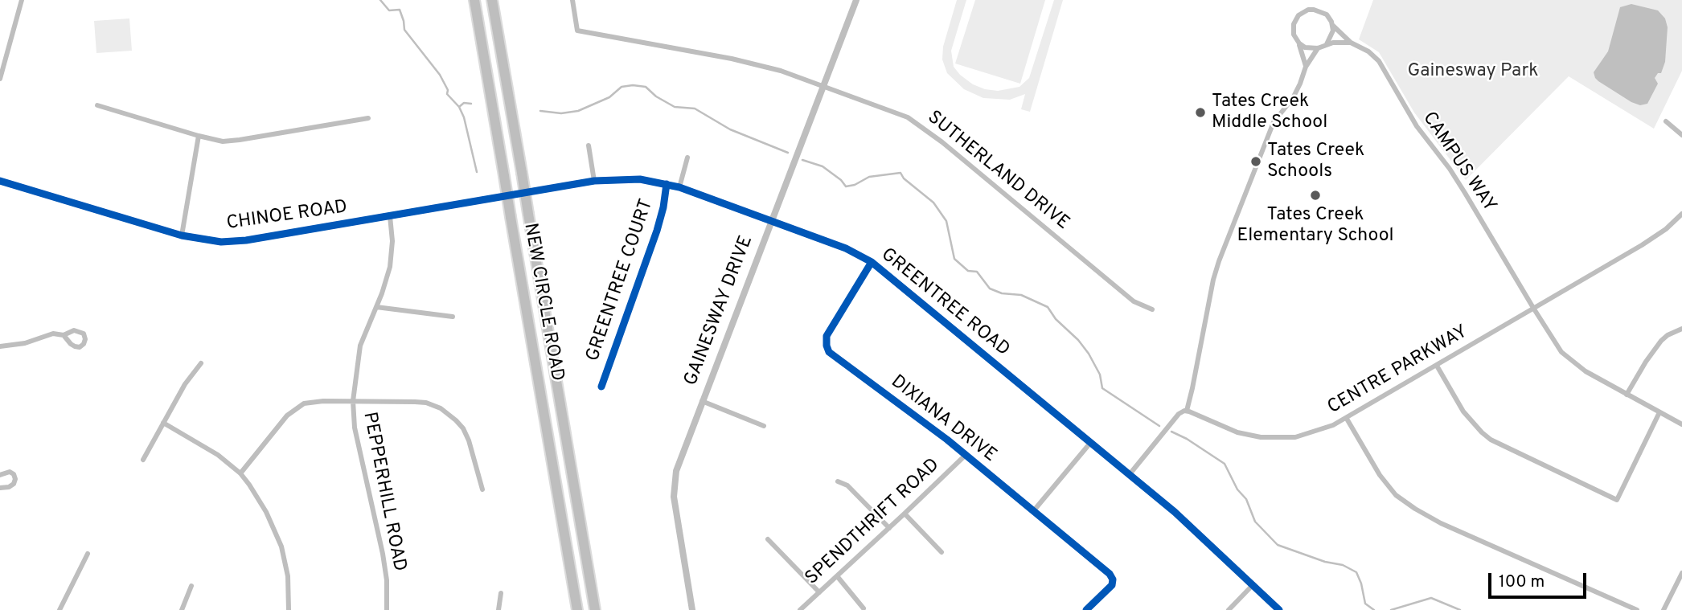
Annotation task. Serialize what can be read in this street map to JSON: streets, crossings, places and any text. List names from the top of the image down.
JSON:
{
  "streets": {
    "highway": ["NEW CIRCLE ROAD"],
    "street": [
      "CAMPUS WAY",
      "SUTHERLAND DRIVE",
      "CHINOE ROAD",
      "GREENTREE COURT",
      "GREENTREE ROAD",
      "GAINESWAY DRIVE",
      "CENTRE PARKWAY",
      "DIXIANA DRIVE",
      "PEPPERHILL ROAD",
      "SPENDTHRIFT ROAD"
    ]
  },
  "crossings": [
    ["CAMPUS WAY", "CENTRE PARKWAY"],
    ["SUTHERLAND DRIVE", "GAINESWAY DRIVE"],
    ["CHINOE ROAD", "GREENTREE ROAD"],
    ["CHINOE ROAD", "PEPPERHILL ROAD"],
    ["GREENTREE COURT", "GREENTREE ROAD"],
    ["GREENTREE ROAD", "GAINESWAY DRIVE"],
    ["GREENTREE ROAD", "DIXIANA DRIVE"],
    ["DIXIANA DRIVE", "SPENDTHRIFT ROAD"]
  ],
  "parks": ["Gainesway Park"],
  "places": ["Tates Creek Middle School", "Tates Creek Schools", "Tates Creek Elementary School"],
  "scale_bar": "100 m"
}
